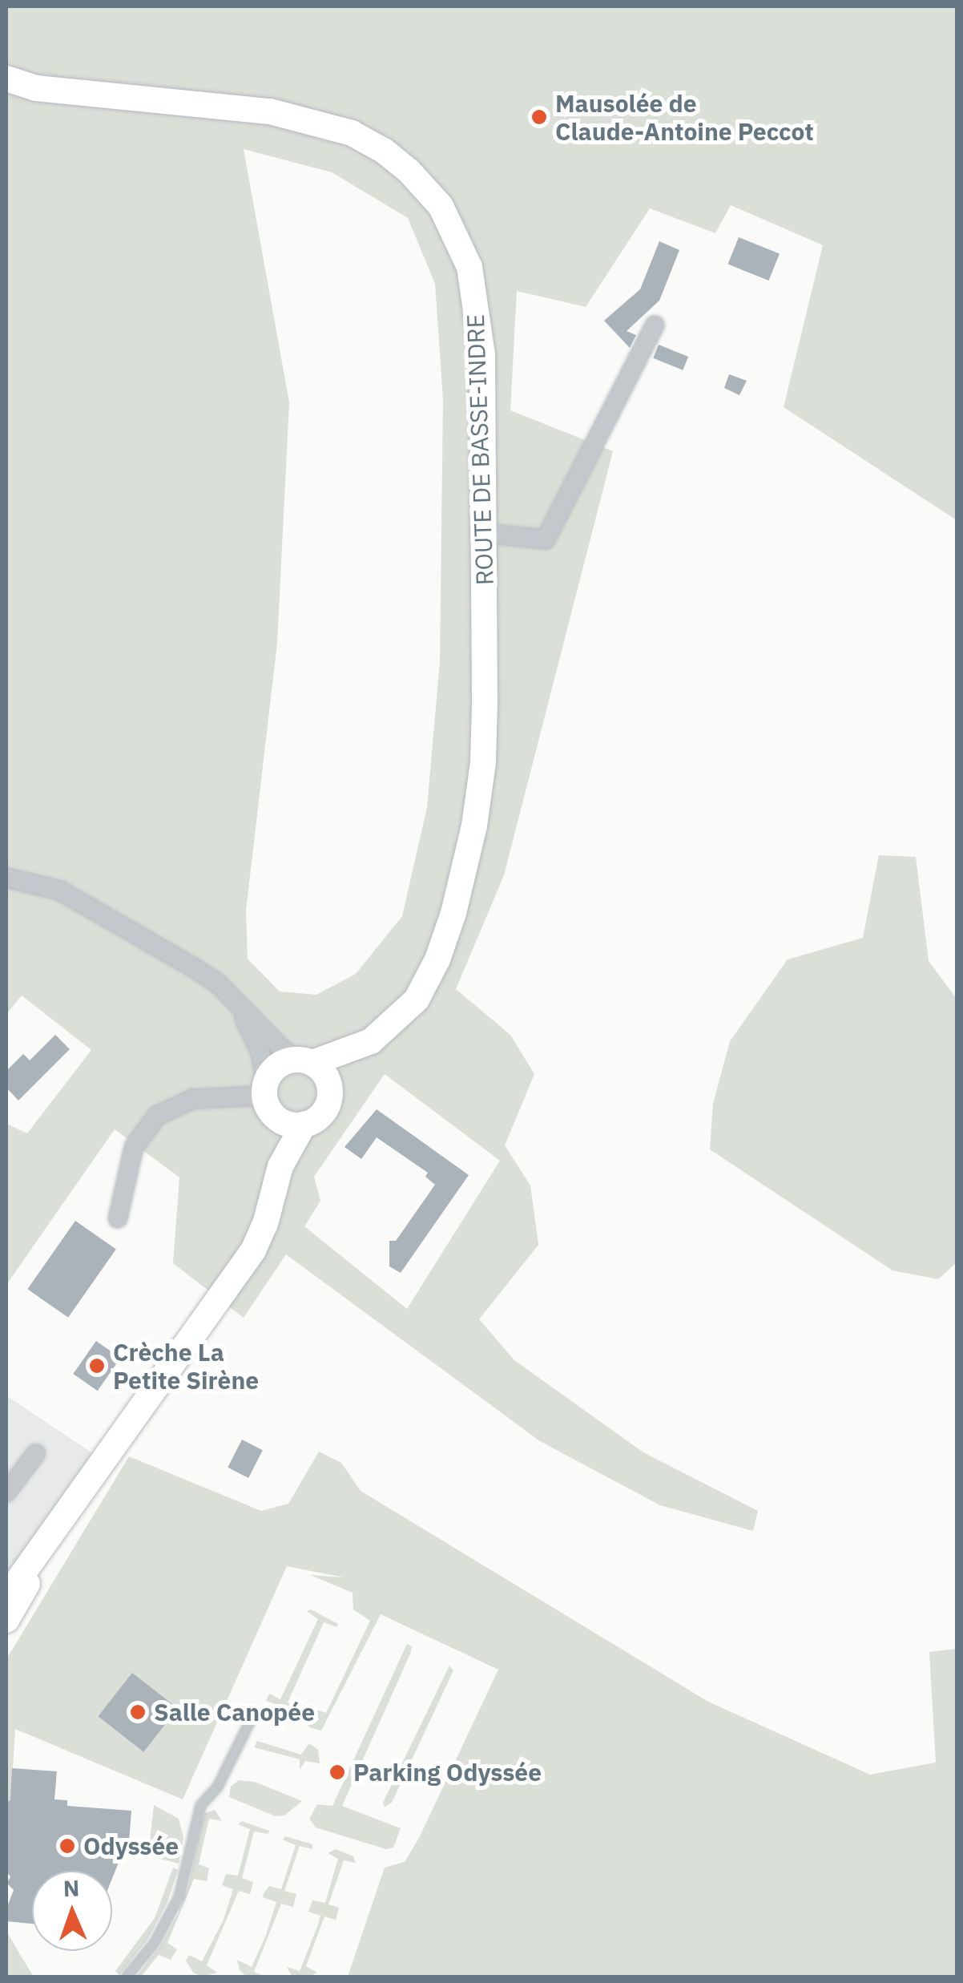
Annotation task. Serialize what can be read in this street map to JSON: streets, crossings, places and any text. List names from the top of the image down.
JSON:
{
  "streets": {
    "main road": ["ROUTE DE BASSE-INDRE"]
  },
  "places": [
    "Mausolée de Claude-Antoine Peccot",
    "Crèche La Petite Sirène",
    "Salle Canopée",
    "Parking Odyssée",
    "Odyssée"
  ],
  "north": "top"
}
